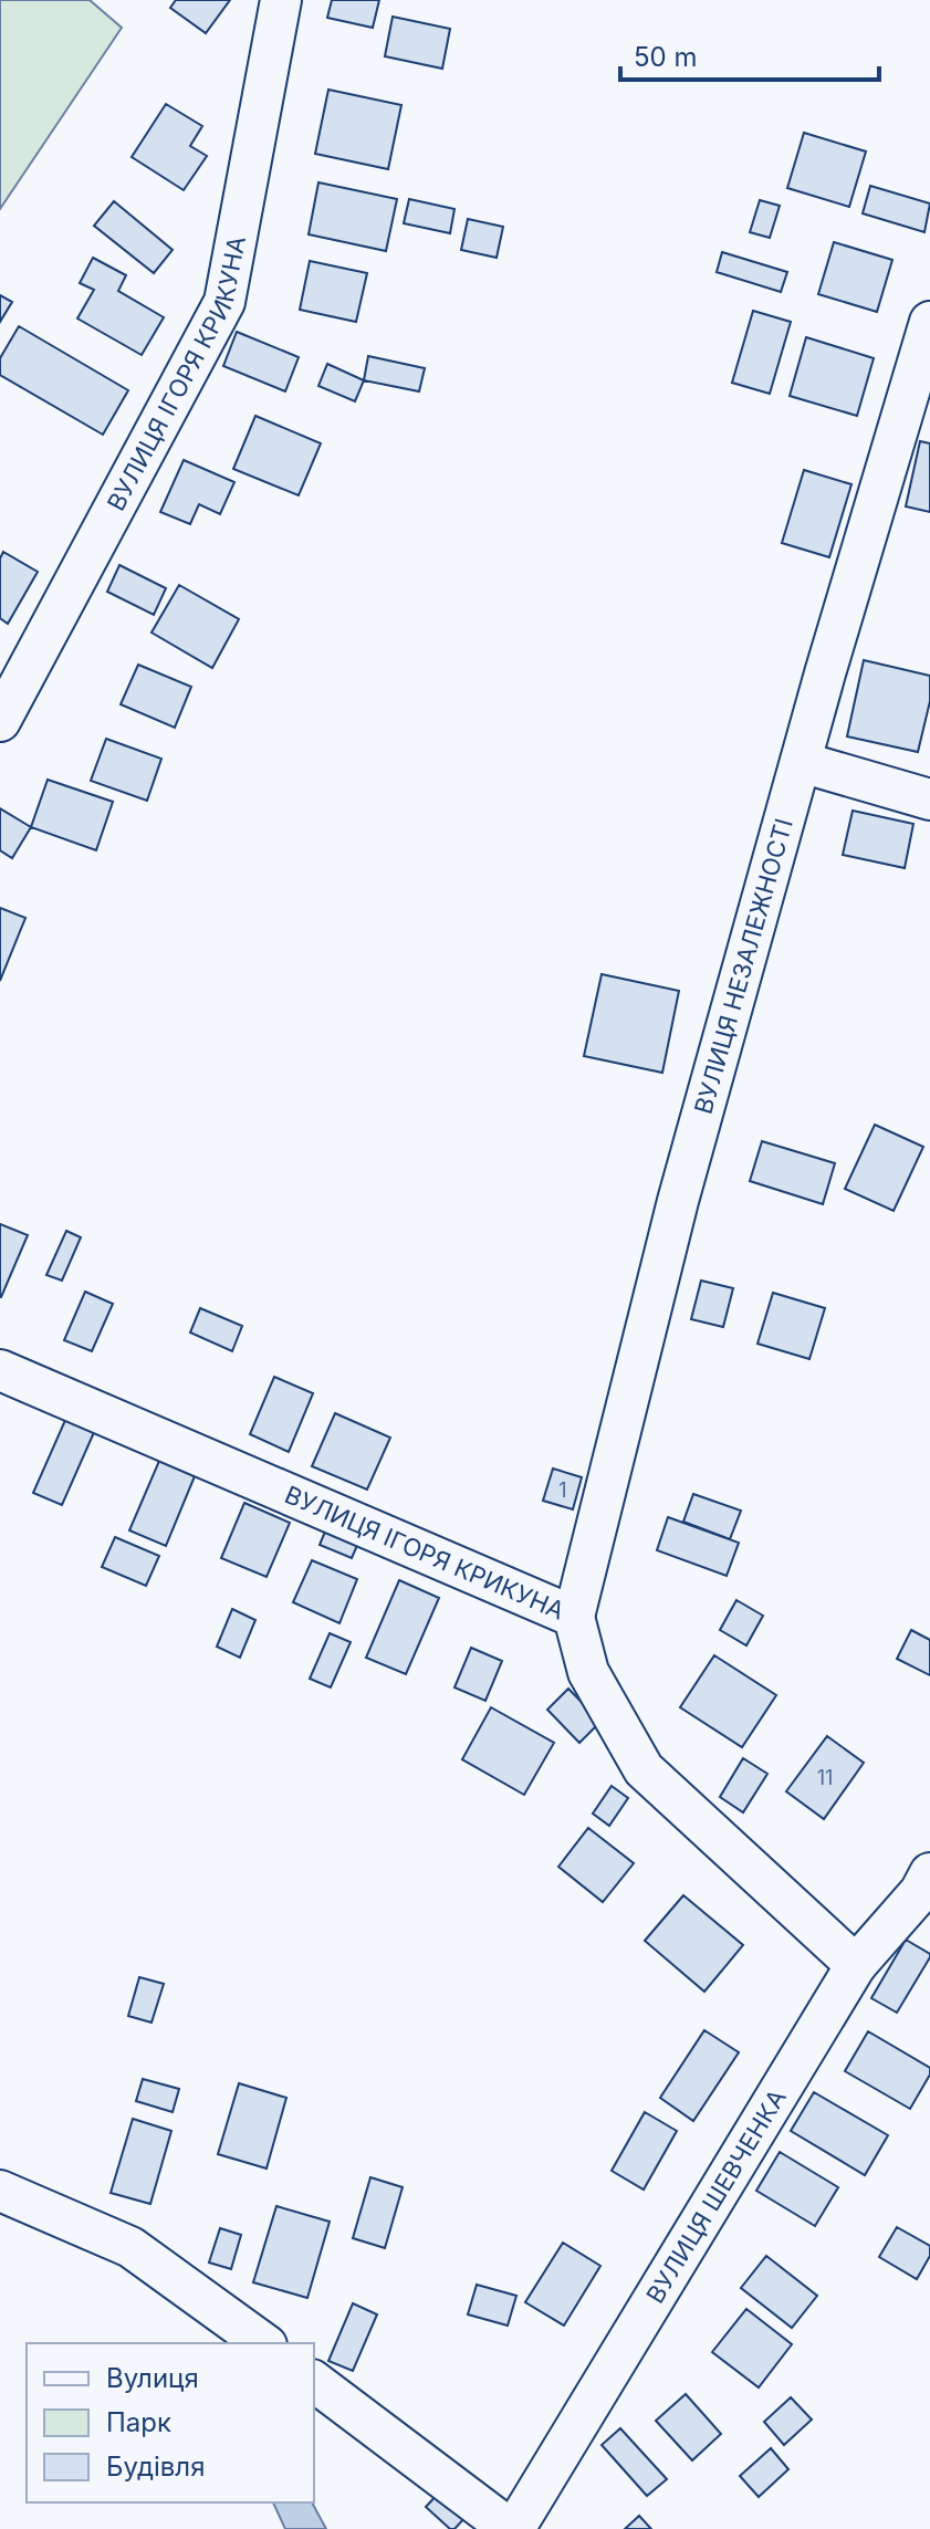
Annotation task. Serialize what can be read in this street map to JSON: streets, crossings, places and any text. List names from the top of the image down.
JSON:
{
  "streets": {
    "street": ["ВУЛИЦЯ ІГОРЯ КРИКУНА", "ВУЛИЦЯ НЕЗАЛЕЖНОСТІ", "ВУЛИЦЯ ШЕВЧЕНКА"]
  },
  "crossings": [
    ["ВУЛИЦЯ ІГОРЯ КРИКУНА", "ВУЛИЦЯ НЕЗАЛЕЖНОСТІ"],
    ["ВУЛИЦЯ ІГОРЯ КРИКУНА", "ВУЛИЦЯ ШЕВЧЕНКА"]
  ],
  "house_numbers": ["1", "11"],
  "legend": ["Вулиця", "Парк", "Будівля"],
  "scale_bar": "50 m"
}
